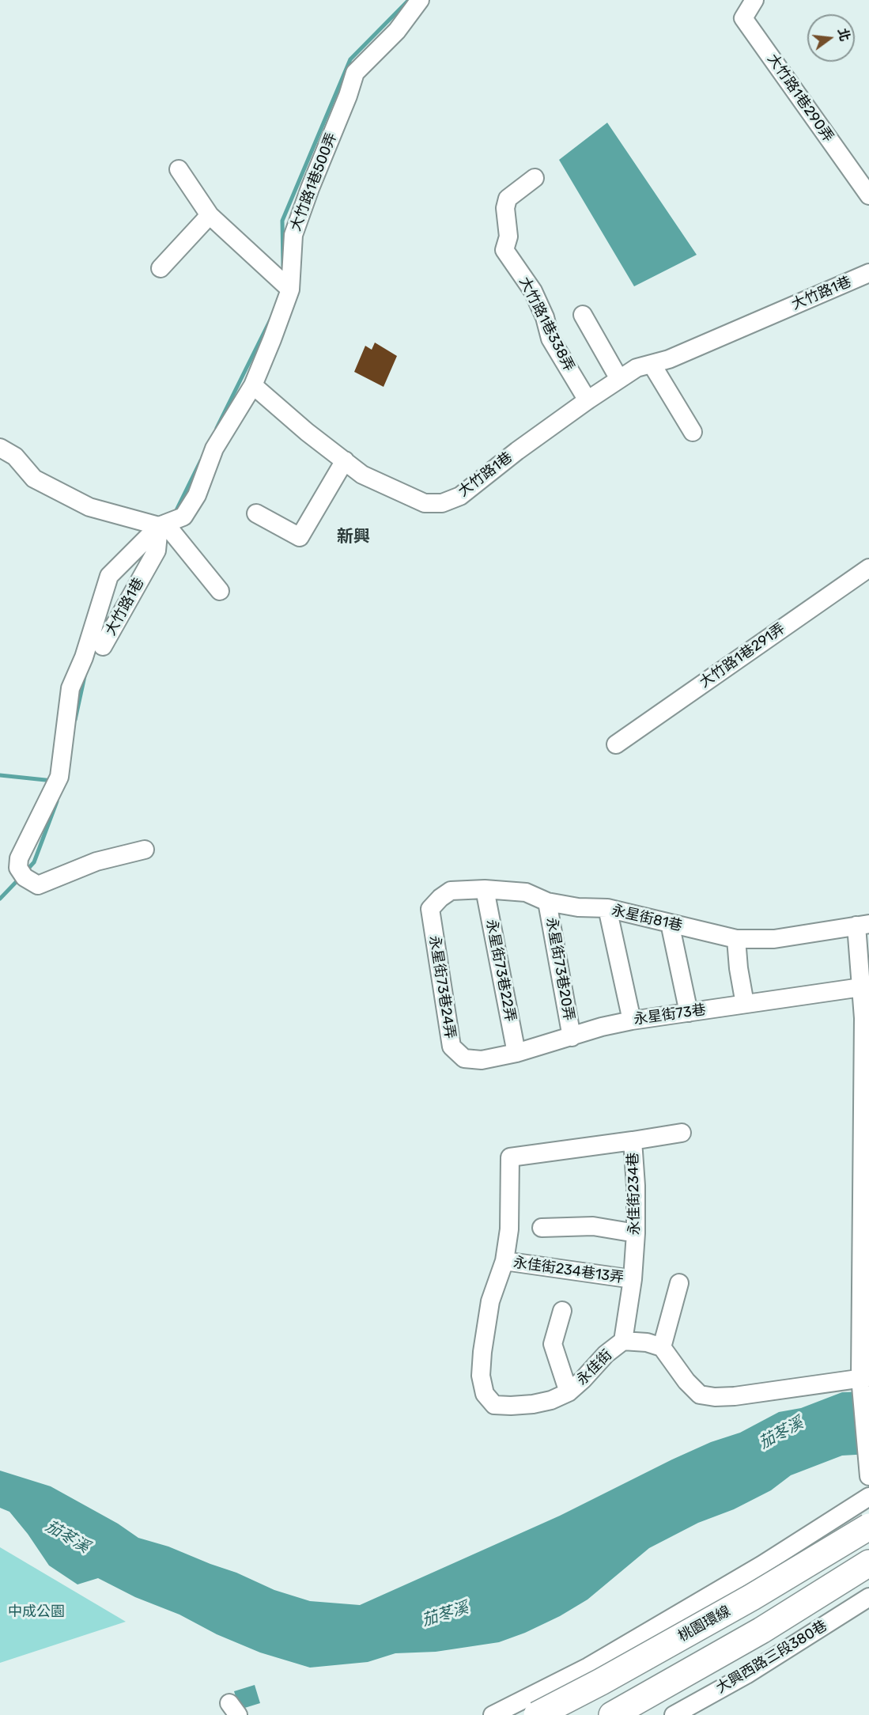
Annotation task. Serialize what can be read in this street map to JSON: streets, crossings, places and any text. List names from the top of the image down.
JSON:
{
  "streets": {
    "highway": ["桃園環線"],
    "street": [
      "大竹路1巷290弄",
      "大竹路1巷500弄",
      "大竹路1巷",
      "大竹路1巷338弄",
      "大竹路1巷291弄",
      "永星街81巷",
      "永星街73巷20弄",
      "永星街73巷22弄",
      "永星街73巷24弄",
      "永星街73巷",
      "永佳街234巷",
      "永佳街234巷13弄",
      "永佳街",
      "大興西路三段380巷"
    ]
  },
  "crossings": [
    ["大竹路1巷500弄", "大竹路1巷"],
    ["大竹路1巷", "大竹路1巷338弄"],
    ["永星街81巷", "永星街73巷20弄"],
    ["永星街81巷", "永星街73巷22弄"],
    ["永星街81巷", "永星街73巷24弄"],
    ["永星街73巷20弄", "永星街73巷"],
    ["永星街73巷22弄", "永星街73巷"],
    ["永星街73巷24弄", "永星街73巷"],
    ["永佳街234巷", "永佳街234巷13弄"],
    ["永佳街234巷", "永佳街"],
    ["永佳街234巷13弄", "永佳街"]
  ],
  "districts": ["新興"],
  "water": ["茄苳溪"],
  "parks": ["中成公園"],
  "north": "right"
}
